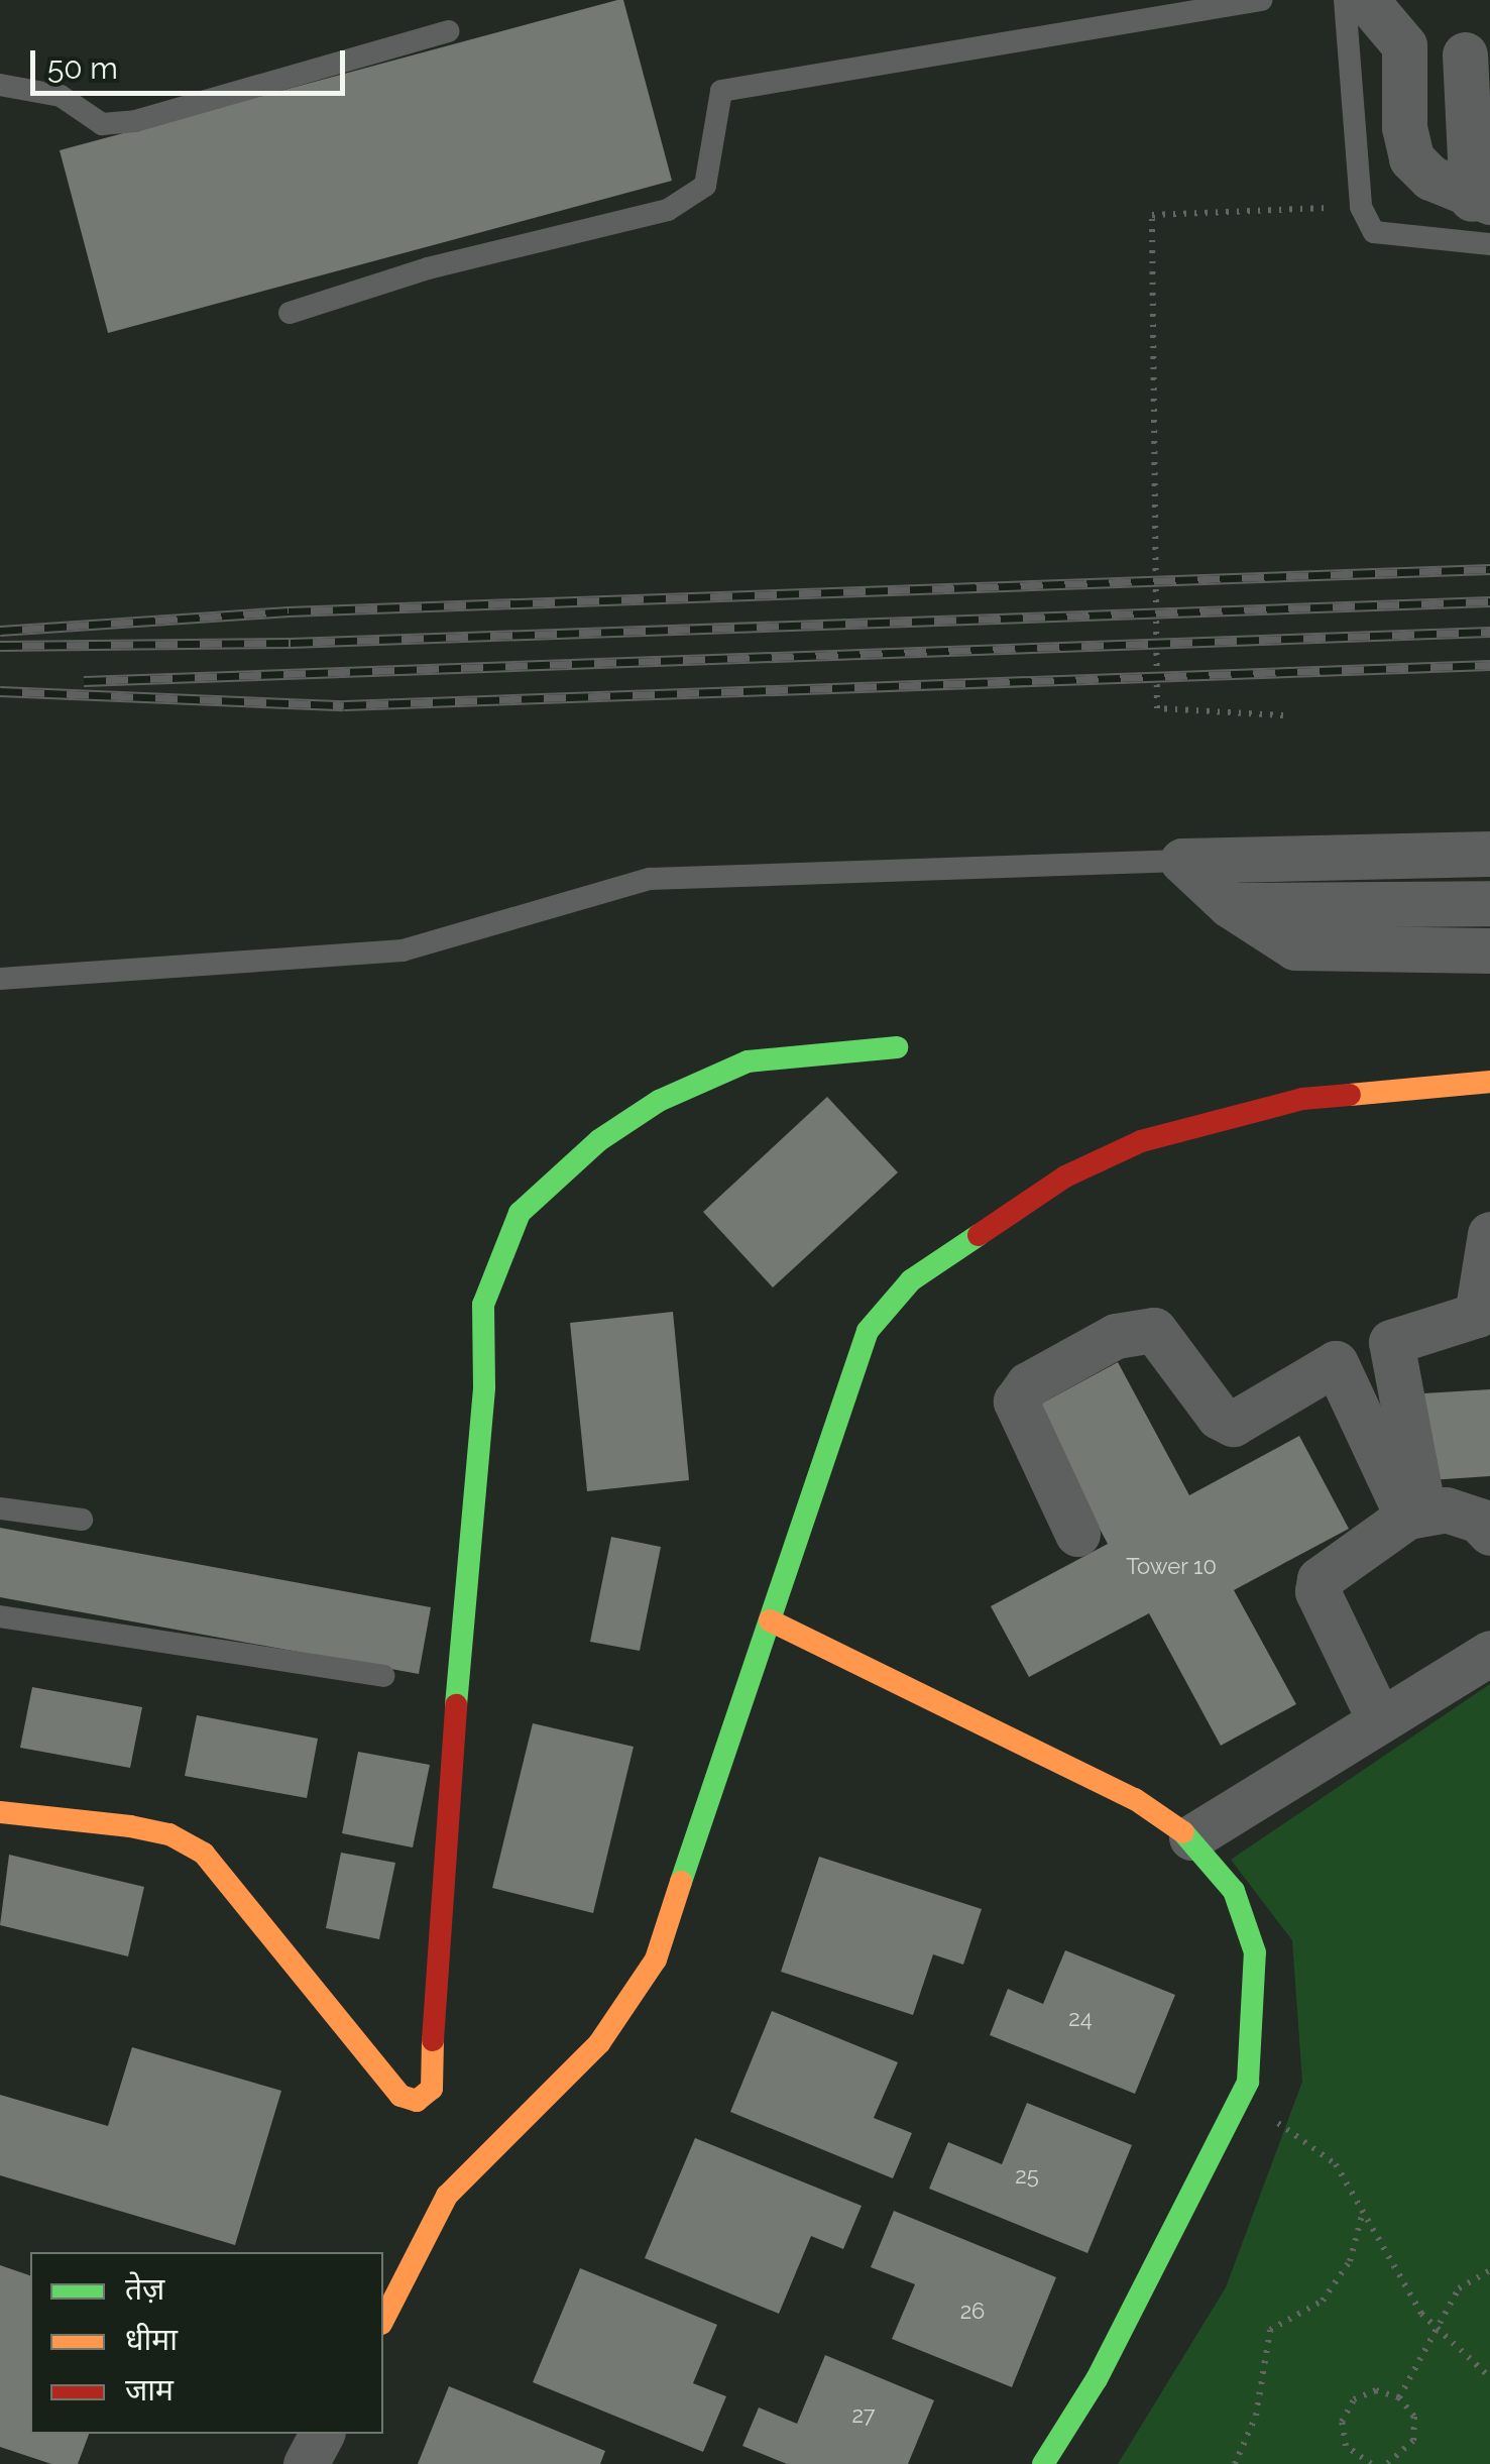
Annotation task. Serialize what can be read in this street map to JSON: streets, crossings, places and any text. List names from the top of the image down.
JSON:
{
  "house_numbers": [
    "Tower 10",
    "24",
    "25",
    "26",
    "27"
  ],
  "legend": ["तेज़", "धीमा", "जाम"],
  "scale_bar": "50 m"
}
